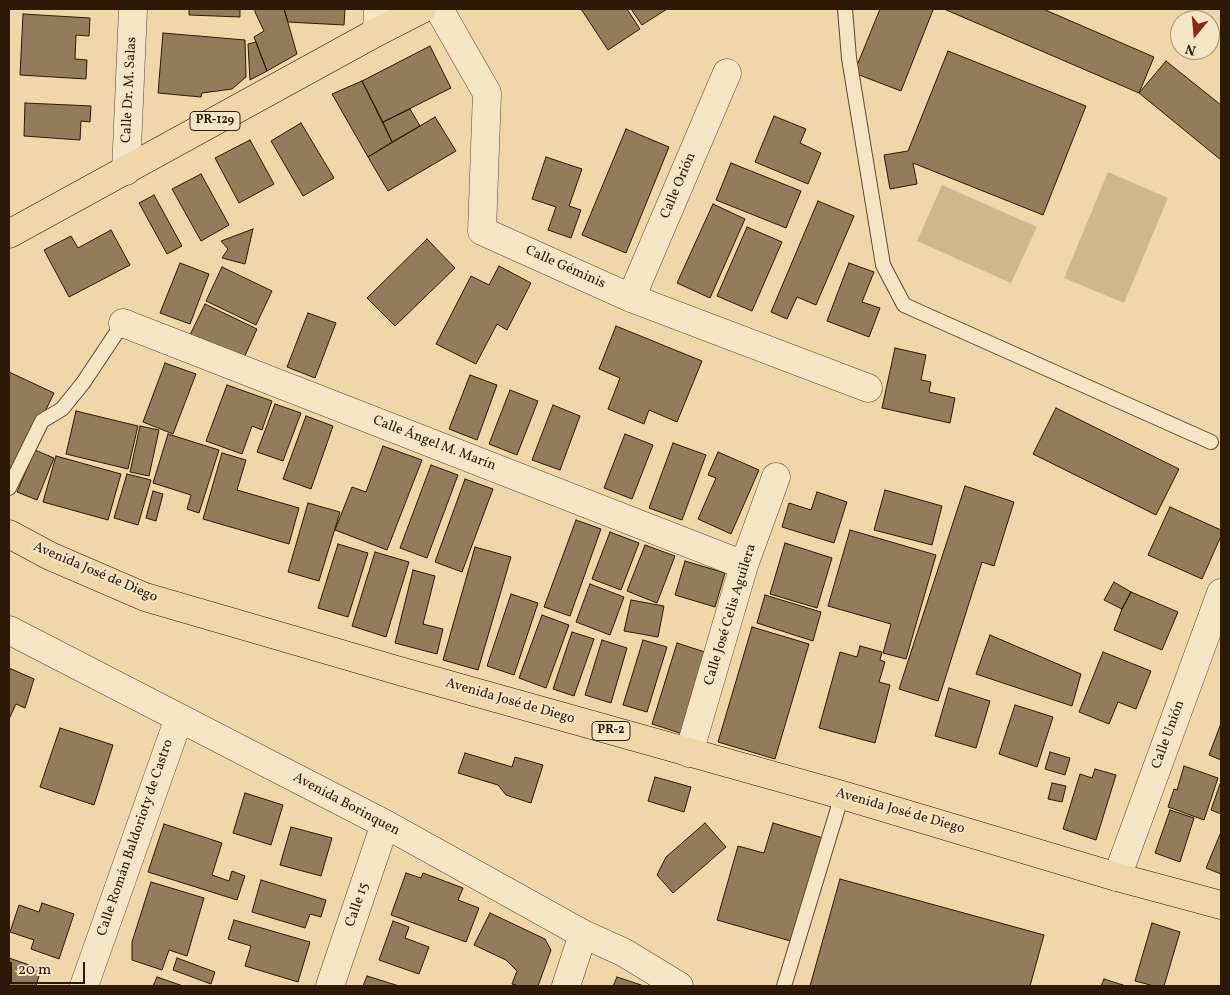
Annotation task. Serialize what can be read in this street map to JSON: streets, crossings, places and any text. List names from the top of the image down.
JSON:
{
  "streets": {
    "main road": ["PR-129", "Avenida José de Diego", "PR-2"],
    "street": [
      "Calle Dr. M. Salas",
      "Calle Orión",
      "Calle Géminis",
      "Calle Ángel M. Marín",
      "Calle José Celis Aguilera",
      "Calle Unión",
      "Avenida Borinquen",
      "Calle Román Baldorioty de Castro",
      "Calle 15"
    ]
  },
  "crossings": [
    ["Calle Dr. M. Salas", "PR-129"],
    ["Calle Orión", "Calle Géminis"],
    ["Calle Ángel M. Marín", "Calle José Celis Aguilera"],
    ["Avenida José de Diego", "Calle José Celis Aguilera"],
    ["Avenida José de Diego", "Calle Unión"],
    ["Avenida Borinquen", "Calle Román Baldorioty de Castro"],
    ["Avenida Borinquen", "Calle 15"]
  ],
  "scale_bar": "20 m",
  "north": "bottom"
}
